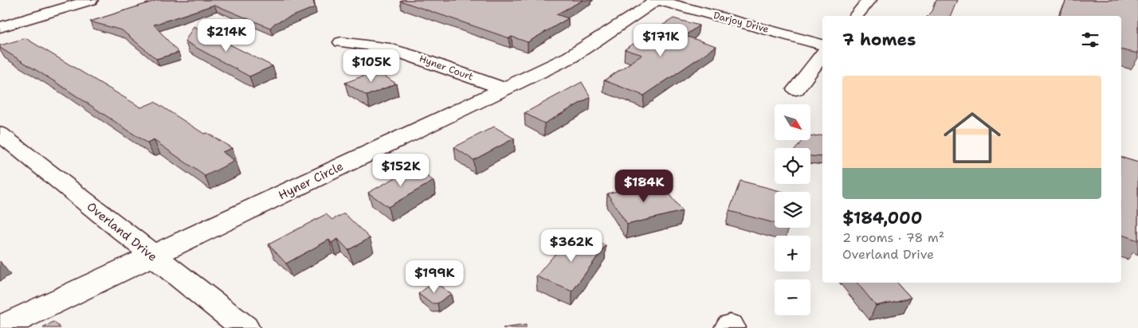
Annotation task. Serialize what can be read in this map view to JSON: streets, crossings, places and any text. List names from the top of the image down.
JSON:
{
  "streets": {
    "street": [
      "Darjoy Drive",
      "Hyner Court",
      "Hyner Circle",
      "Overland Drive"
    ]
  },
  "crossings": [
    ["Darjoy Drive", "Hyner Circle"],
    ["Hyner Court", "Hyner Circle"],
    ["Hyner Circle", "Overland Drive"]
  ],
  "north": "bottom right",
  "page": {
    "heading": "7 homes",
    "price": [
      "$214K",
      "$171K",
      "$105K",
      "$152K",
      "$184K",
      "$362K",
      "$199K"
    ],
    "list": [
      {
        "name": "$184,000",
        "note": "2 rooms · 78 m² · Overland Drive"
      }
    ],
    "map_buttons": ["+", "−"]
  }
}
